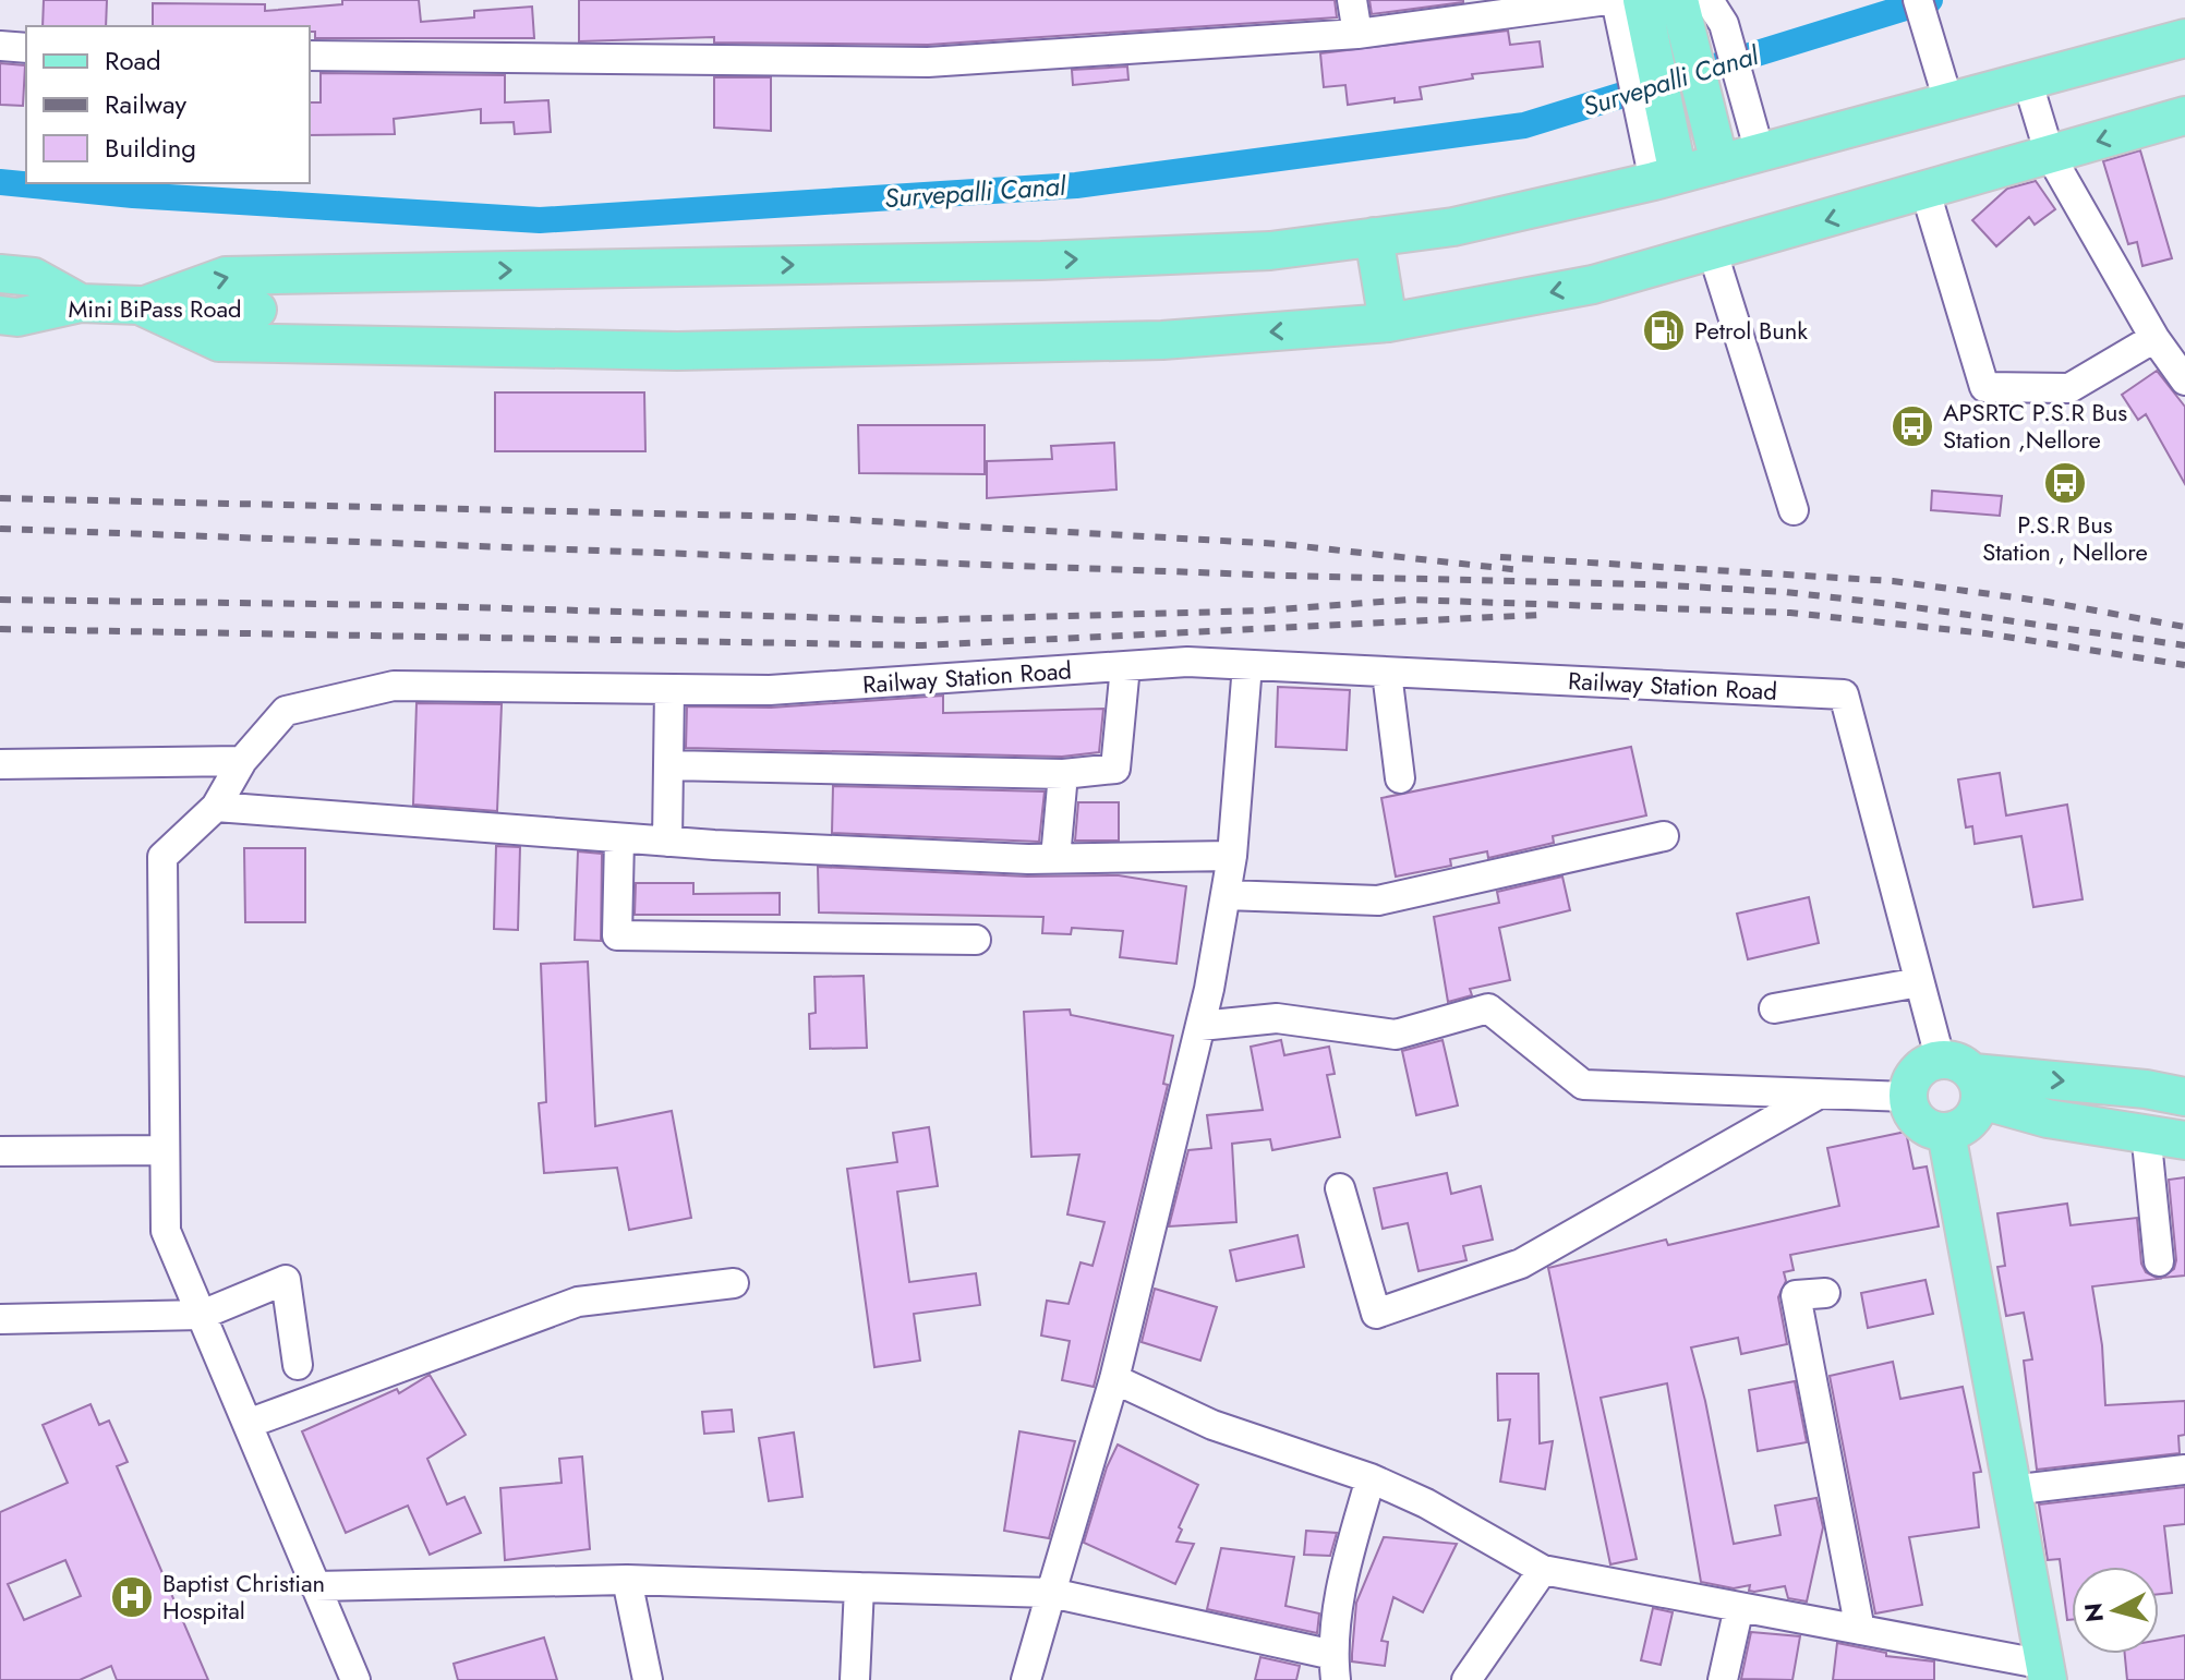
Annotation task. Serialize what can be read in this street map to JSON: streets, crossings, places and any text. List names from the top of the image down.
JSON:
{
  "streets": {
    "main road": ["Mini BiPass Road"],
    "street": ["Railway Station Road"]
  },
  "water": ["Survepalli Canal"],
  "places": {
    "fuel station": ["Petrol Bunk"],
    "bus stop": ["APSRTC P.S.R Bus Station ,Nellore", "P.S.R Bus Station , Nellore"],
    "hospital": ["Baptist Christian Hospital"]
  },
  "legend": ["Road", "Railway", "Building"],
  "north": "left"
}
